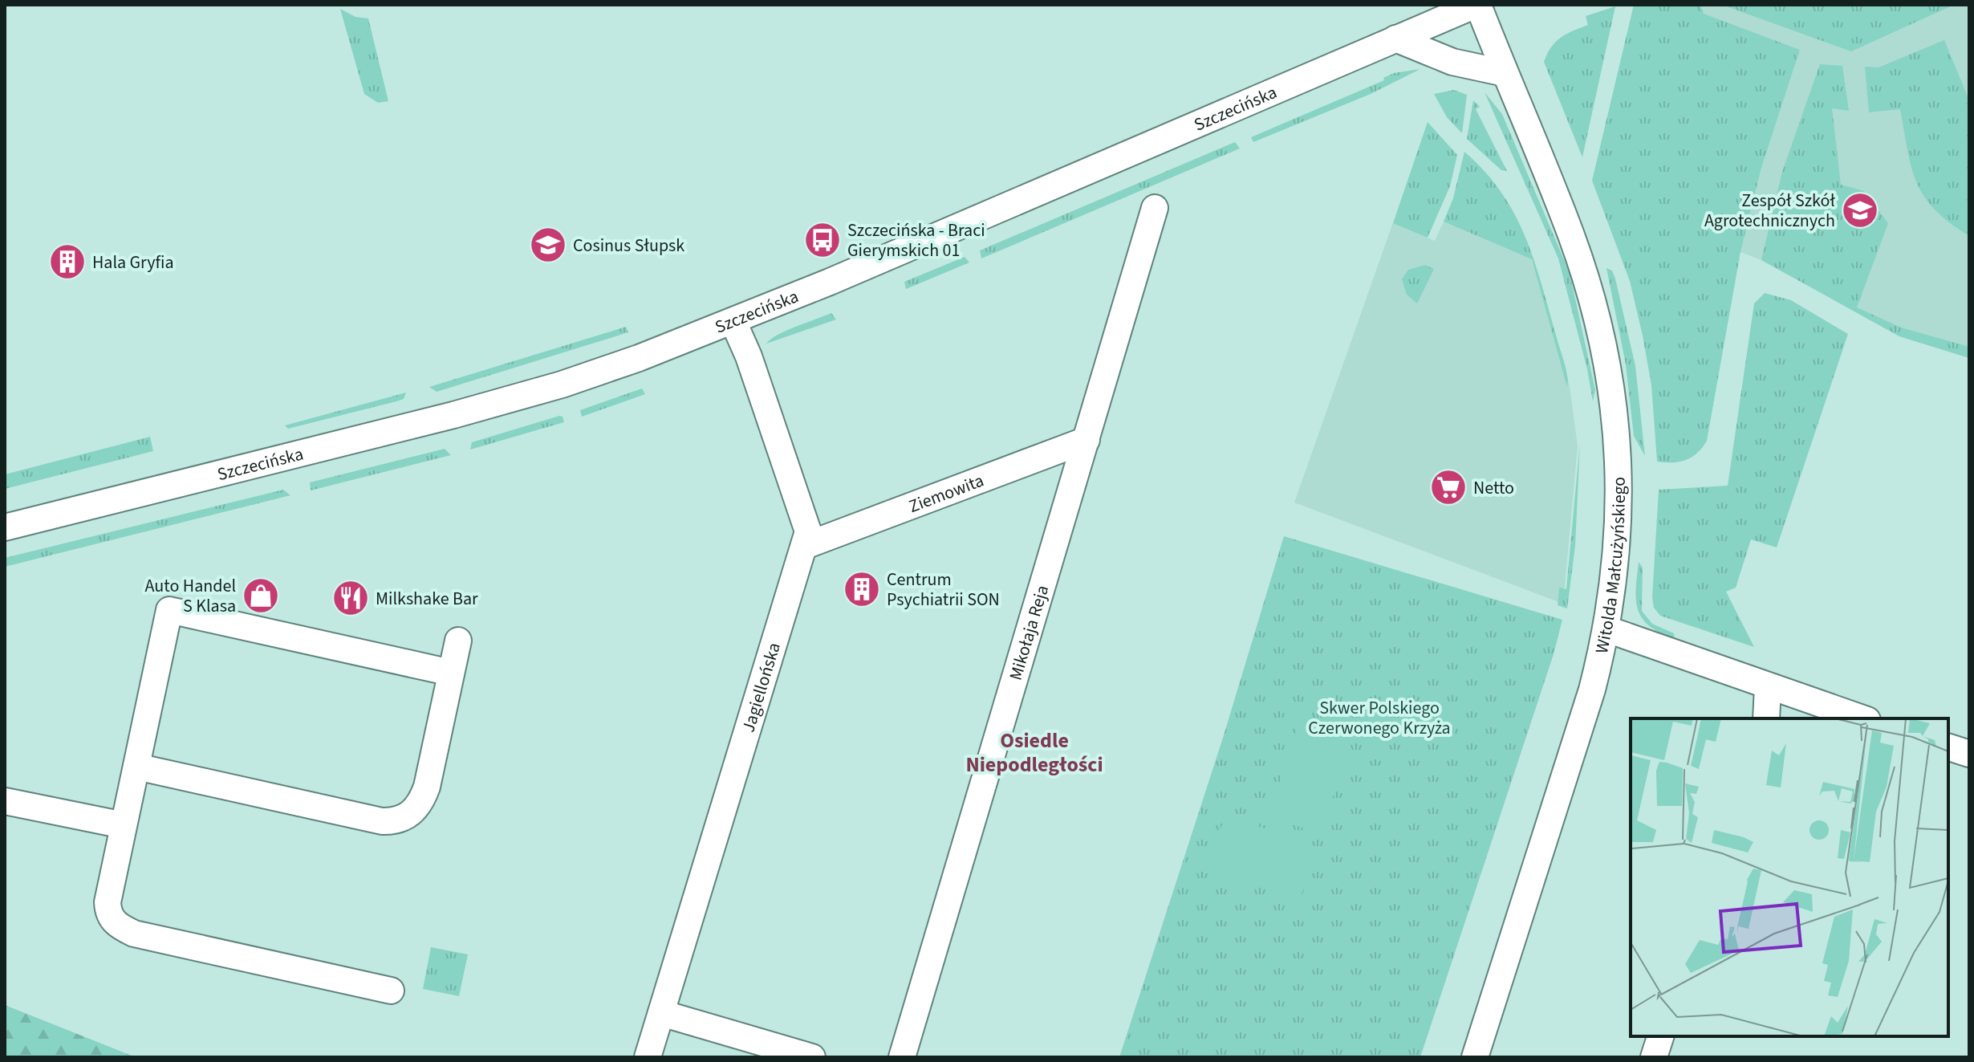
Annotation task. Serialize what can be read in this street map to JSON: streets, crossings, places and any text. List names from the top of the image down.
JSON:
{
  "streets": {
    "street": [
      "Szczecińska",
      "Ziemowita",
      "Witolda Małcużyńskiego",
      "Mikołaja Reja",
      "Jagiellońska"
    ]
  },
  "crossings": [
    ["Szczecińska", "Witolda Małcużyńskiego"],
    ["Szczecińska", "Jagiellońska"],
    ["Ziemowita", "Mikołaja Reja"],
    ["Ziemowita", "Jagiellońska"]
  ],
  "districts": ["Osiedle Niepodległości"],
  "parks": ["Skwer Polskiego Czerwonego Krzyża"],
  "places": {
    "school or university": ["Zespół Szkół Agrotechnicznych", "Cosinus Słupsk"],
    "bus stop": ["Szczecińska - Braci Gierymskich 01"],
    "building": ["Hala Gryfia", "Centrum Psychiatrii SON"],
    "supermarket": ["Netto"],
    "shop": ["Auto Handel S Klasa"],
    "restaurant": ["Milkshake Bar"]
  }
}
